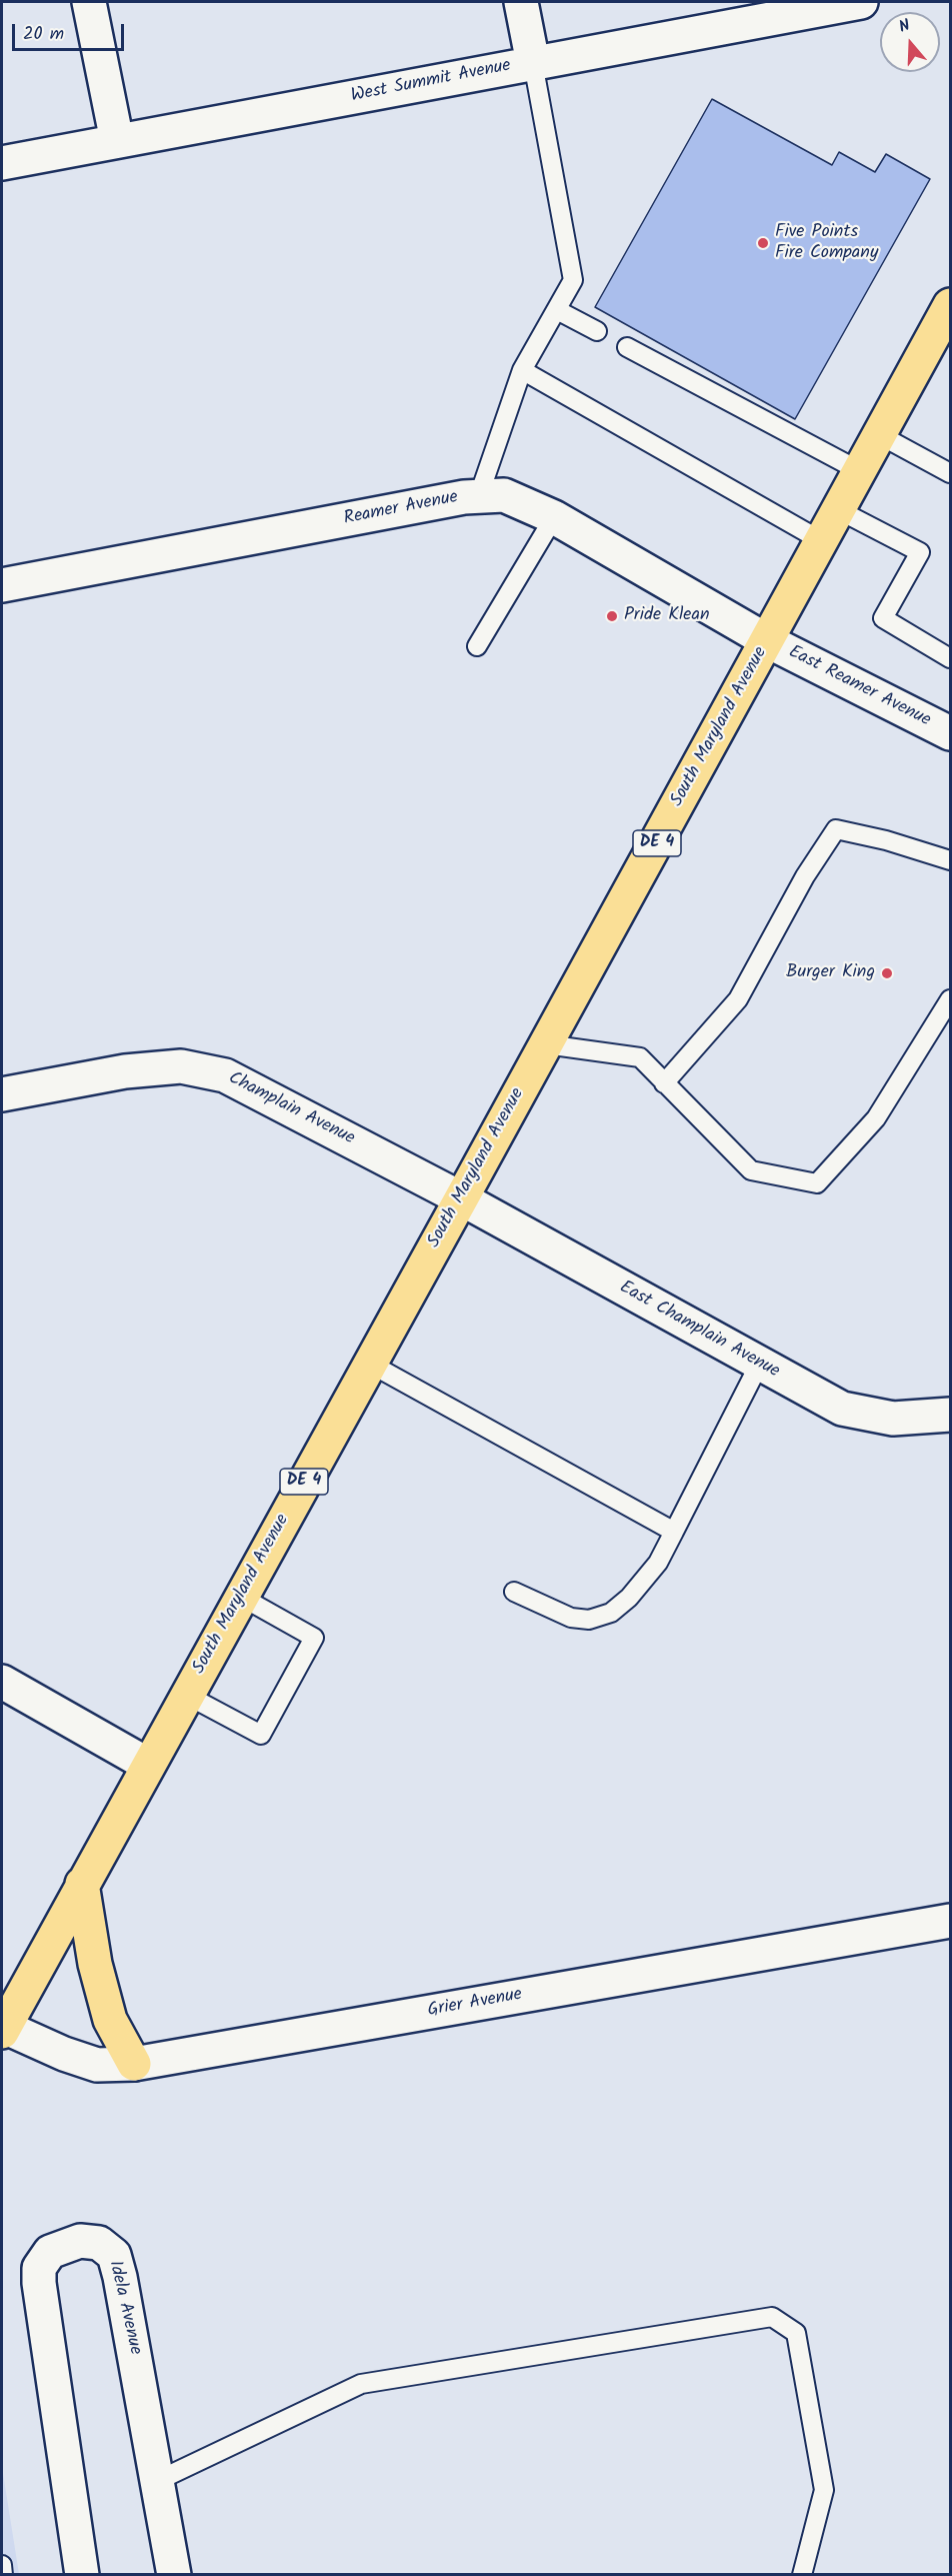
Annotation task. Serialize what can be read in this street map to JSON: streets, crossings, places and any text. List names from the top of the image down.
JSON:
{
  "streets": {
    "main road": ["South Maryland Avenue", "DE 4"],
    "street": [
      "West Summit Avenue",
      "Reamer Avenue",
      "East Reamer Avenue",
      "Champlain Avenue",
      "East Champlain Avenue",
      "Grier Avenue",
      "Idela Avenue"
    ]
  },
  "crossings": [
    ["Reamer Avenue", "East Reamer Avenue"],
    ["Reamer Avenue", "South Maryland Avenue"],
    ["East Reamer Avenue", "South Maryland Avenue"],
    ["South Maryland Avenue", "Champlain Avenue"],
    ["South Maryland Avenue", "East Champlain Avenue"],
    ["South Maryland Avenue", "Grier Avenue"],
    ["Champlain Avenue", "East Champlain Avenue"]
  ],
  "places": ["Five Points Fire Company", "Pride Klean", "Burger King"],
  "scale_bar": "20 m",
  "north": "top"
}
